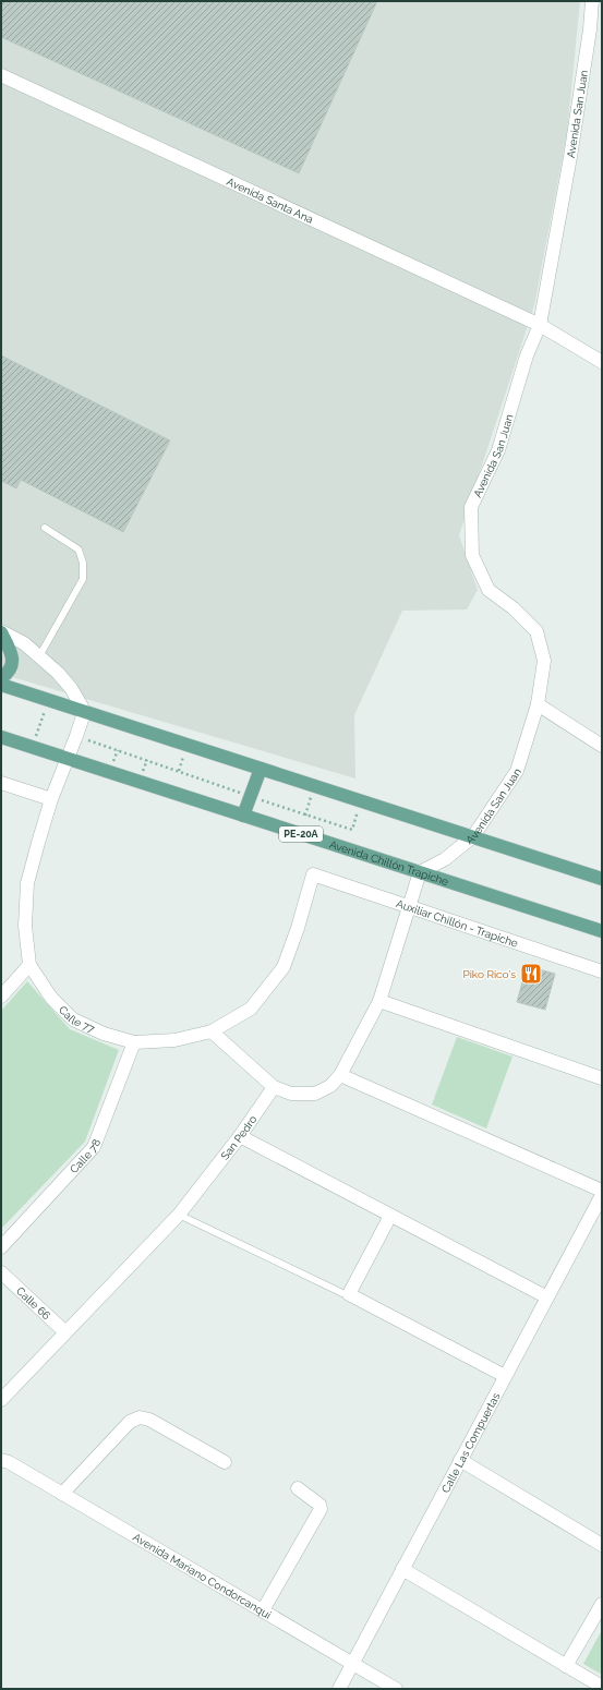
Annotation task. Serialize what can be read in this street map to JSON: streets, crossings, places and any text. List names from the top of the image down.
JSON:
{
  "streets": {
    "main road": ["PE-20A", "Avenida Chillón Trapiche"],
    "street": [
      "Avenida San Juan",
      "Avenida Santa Ana",
      "Auxiliar Chillón - Trapiche",
      "Calle 77",
      "San Pedro",
      "Calle 78",
      "Calle 66",
      "Calle Las Compuertas",
      "Avenida Mariano Condorcanqui"
    ]
  },
  "crossings": [
    ["Avenida San Juan", "Avenida Santa Ana"],
    ["Avenida San Juan", "Avenida Chillón Trapiche"],
    ["Avenida Chillón Trapiche", "Calle 77"],
    ["Auxiliar Chillón - Trapiche", "Calle 77"],
    ["Calle 77", "Calle 78"],
    ["San Pedro", "Calle 66"],
    ["Calle Las Compuertas", "Avenida Mariano Condorcanqui"]
  ],
  "places": {
    "restaurant": ["Piko Rico's"]
  }
}
